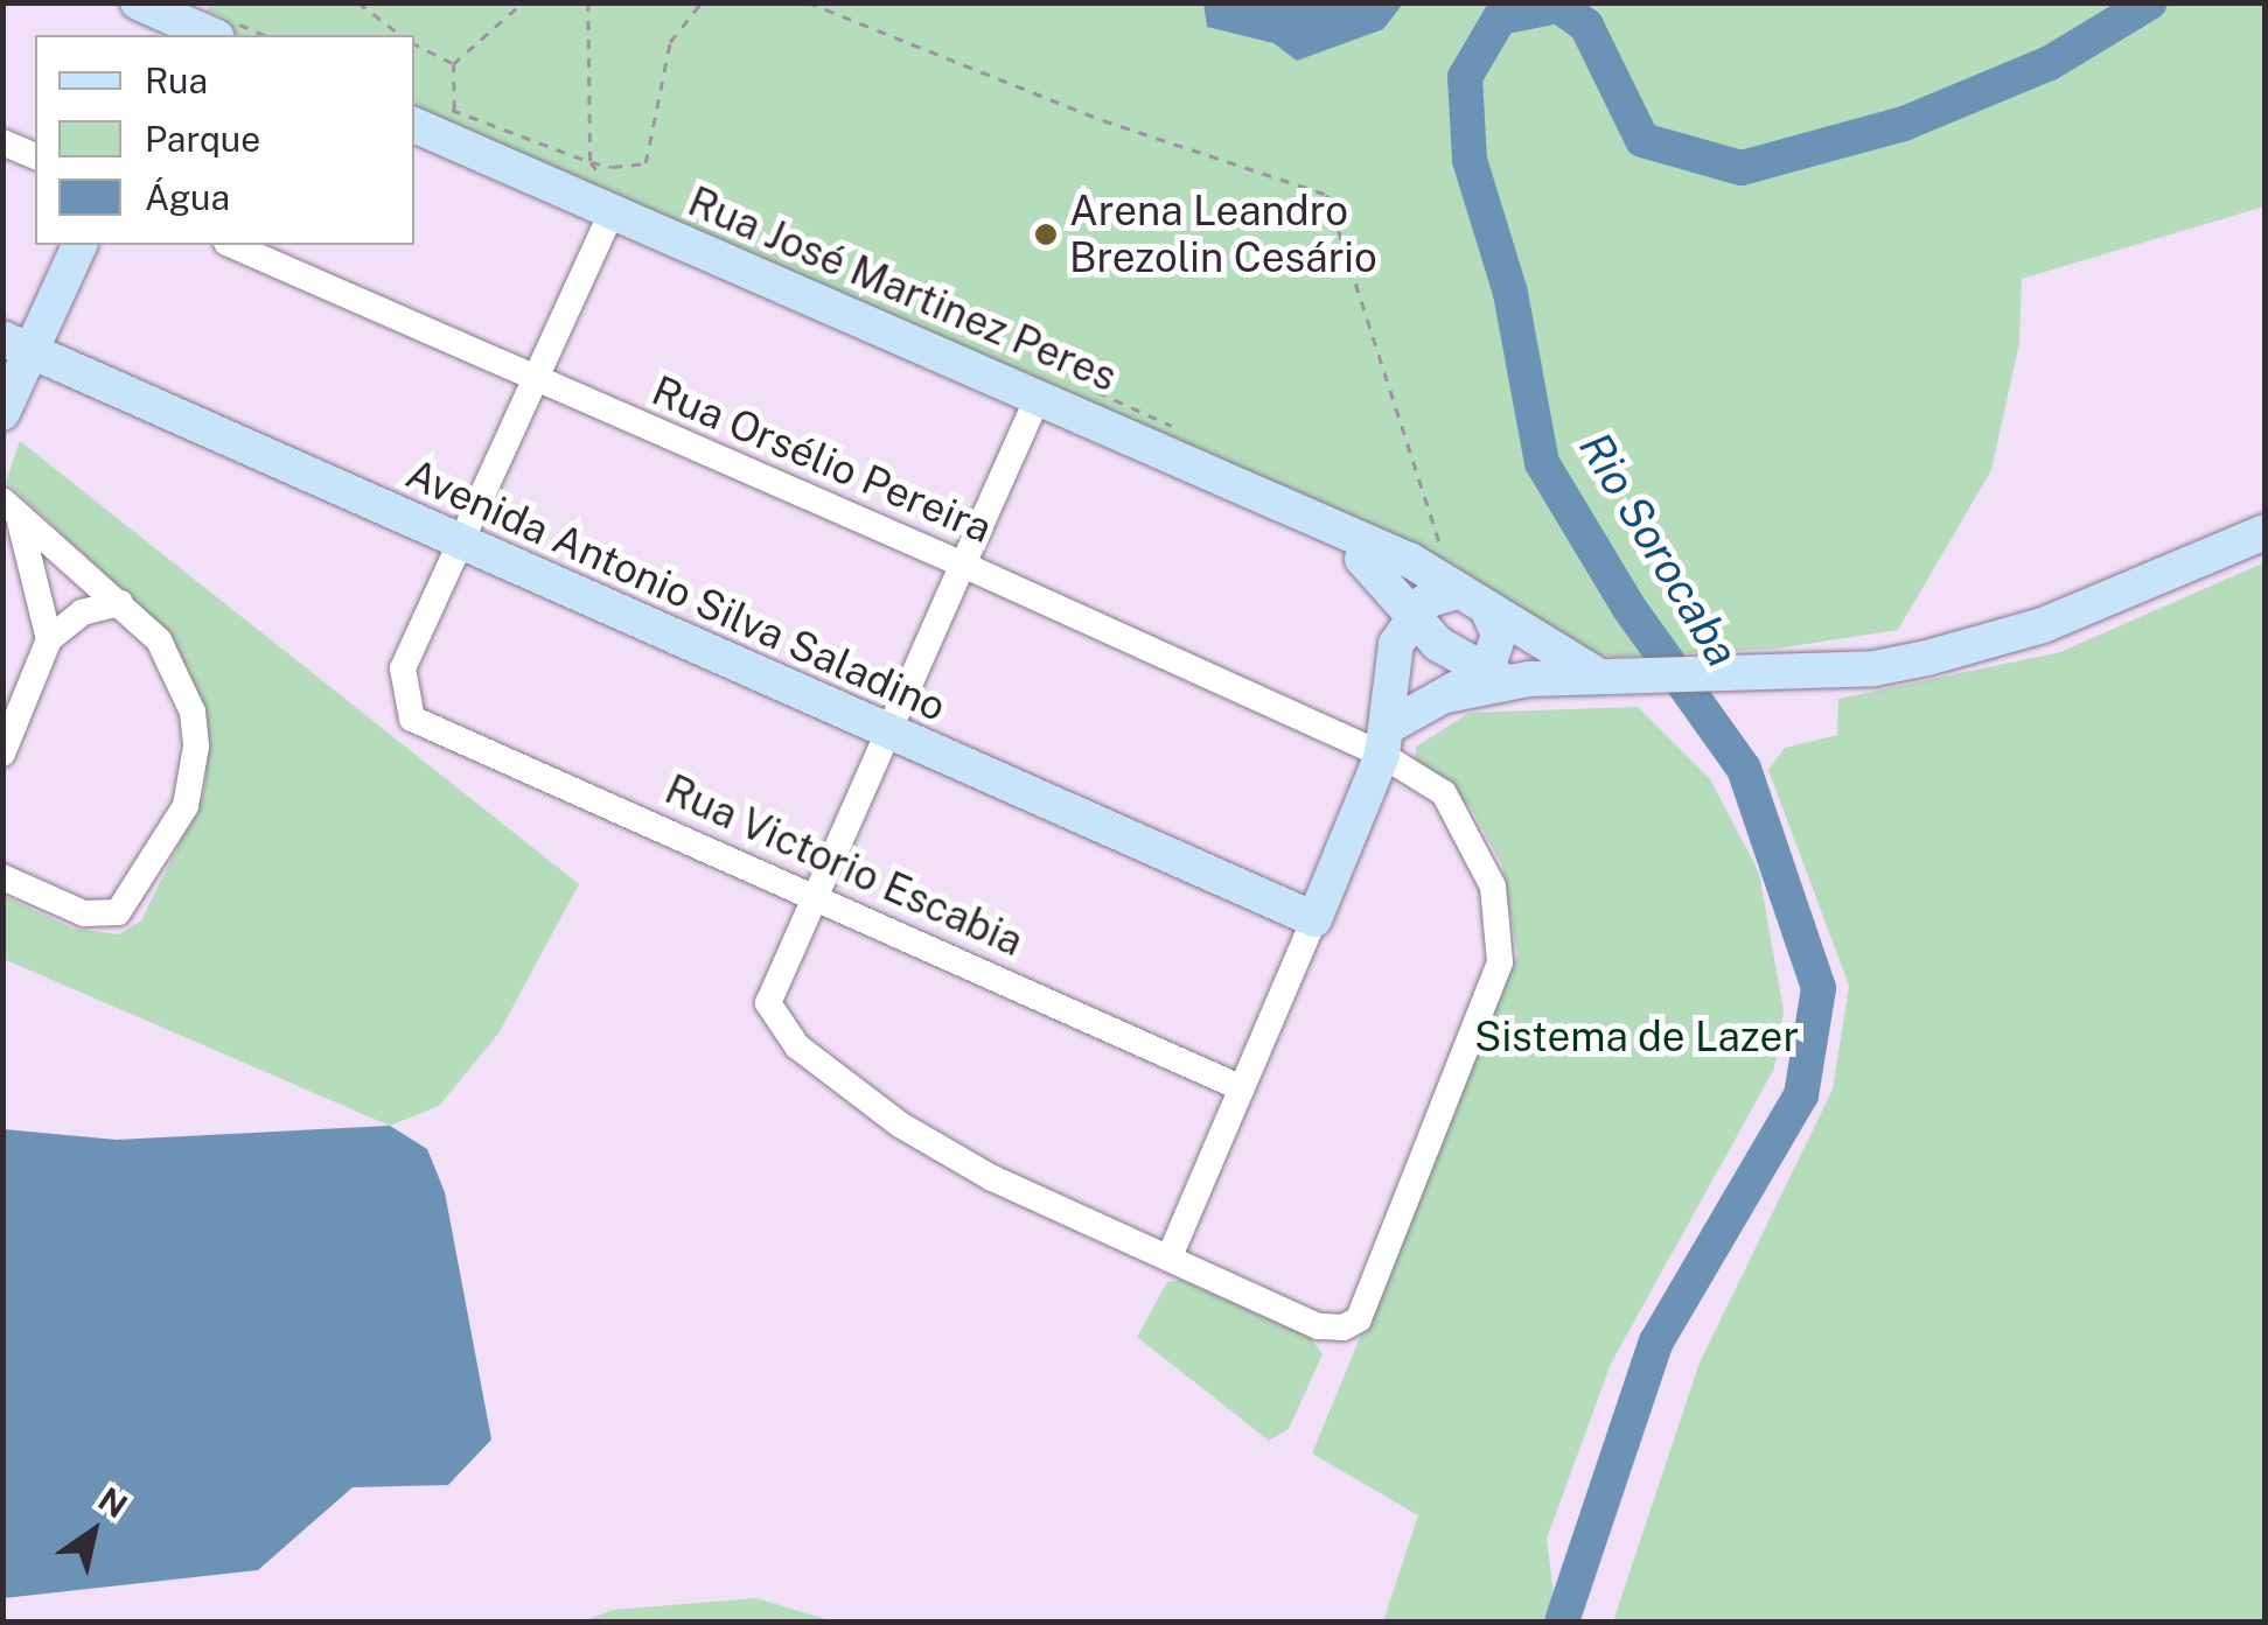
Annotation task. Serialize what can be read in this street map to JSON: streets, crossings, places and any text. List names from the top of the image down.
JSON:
{
  "streets": {
    "main road": ["Rua José Martinez Peres", "Avenida Antonio Silva Saladino"],
    "street": ["Rua Orsélio Pereira", "Rua Victorio Escabia"]
  },
  "crossings": [
    ["Avenida Antonio Silva Saladino", "Rua Victorio Escabia"]
  ],
  "water": ["Rio Sorocaba"],
  "parks": ["Sistema de Lazer"],
  "places": ["Arena Leandro Brezolin Cesário"],
  "legend": ["Rua", "Parque", "Água"],
  "north": "top right"
}
